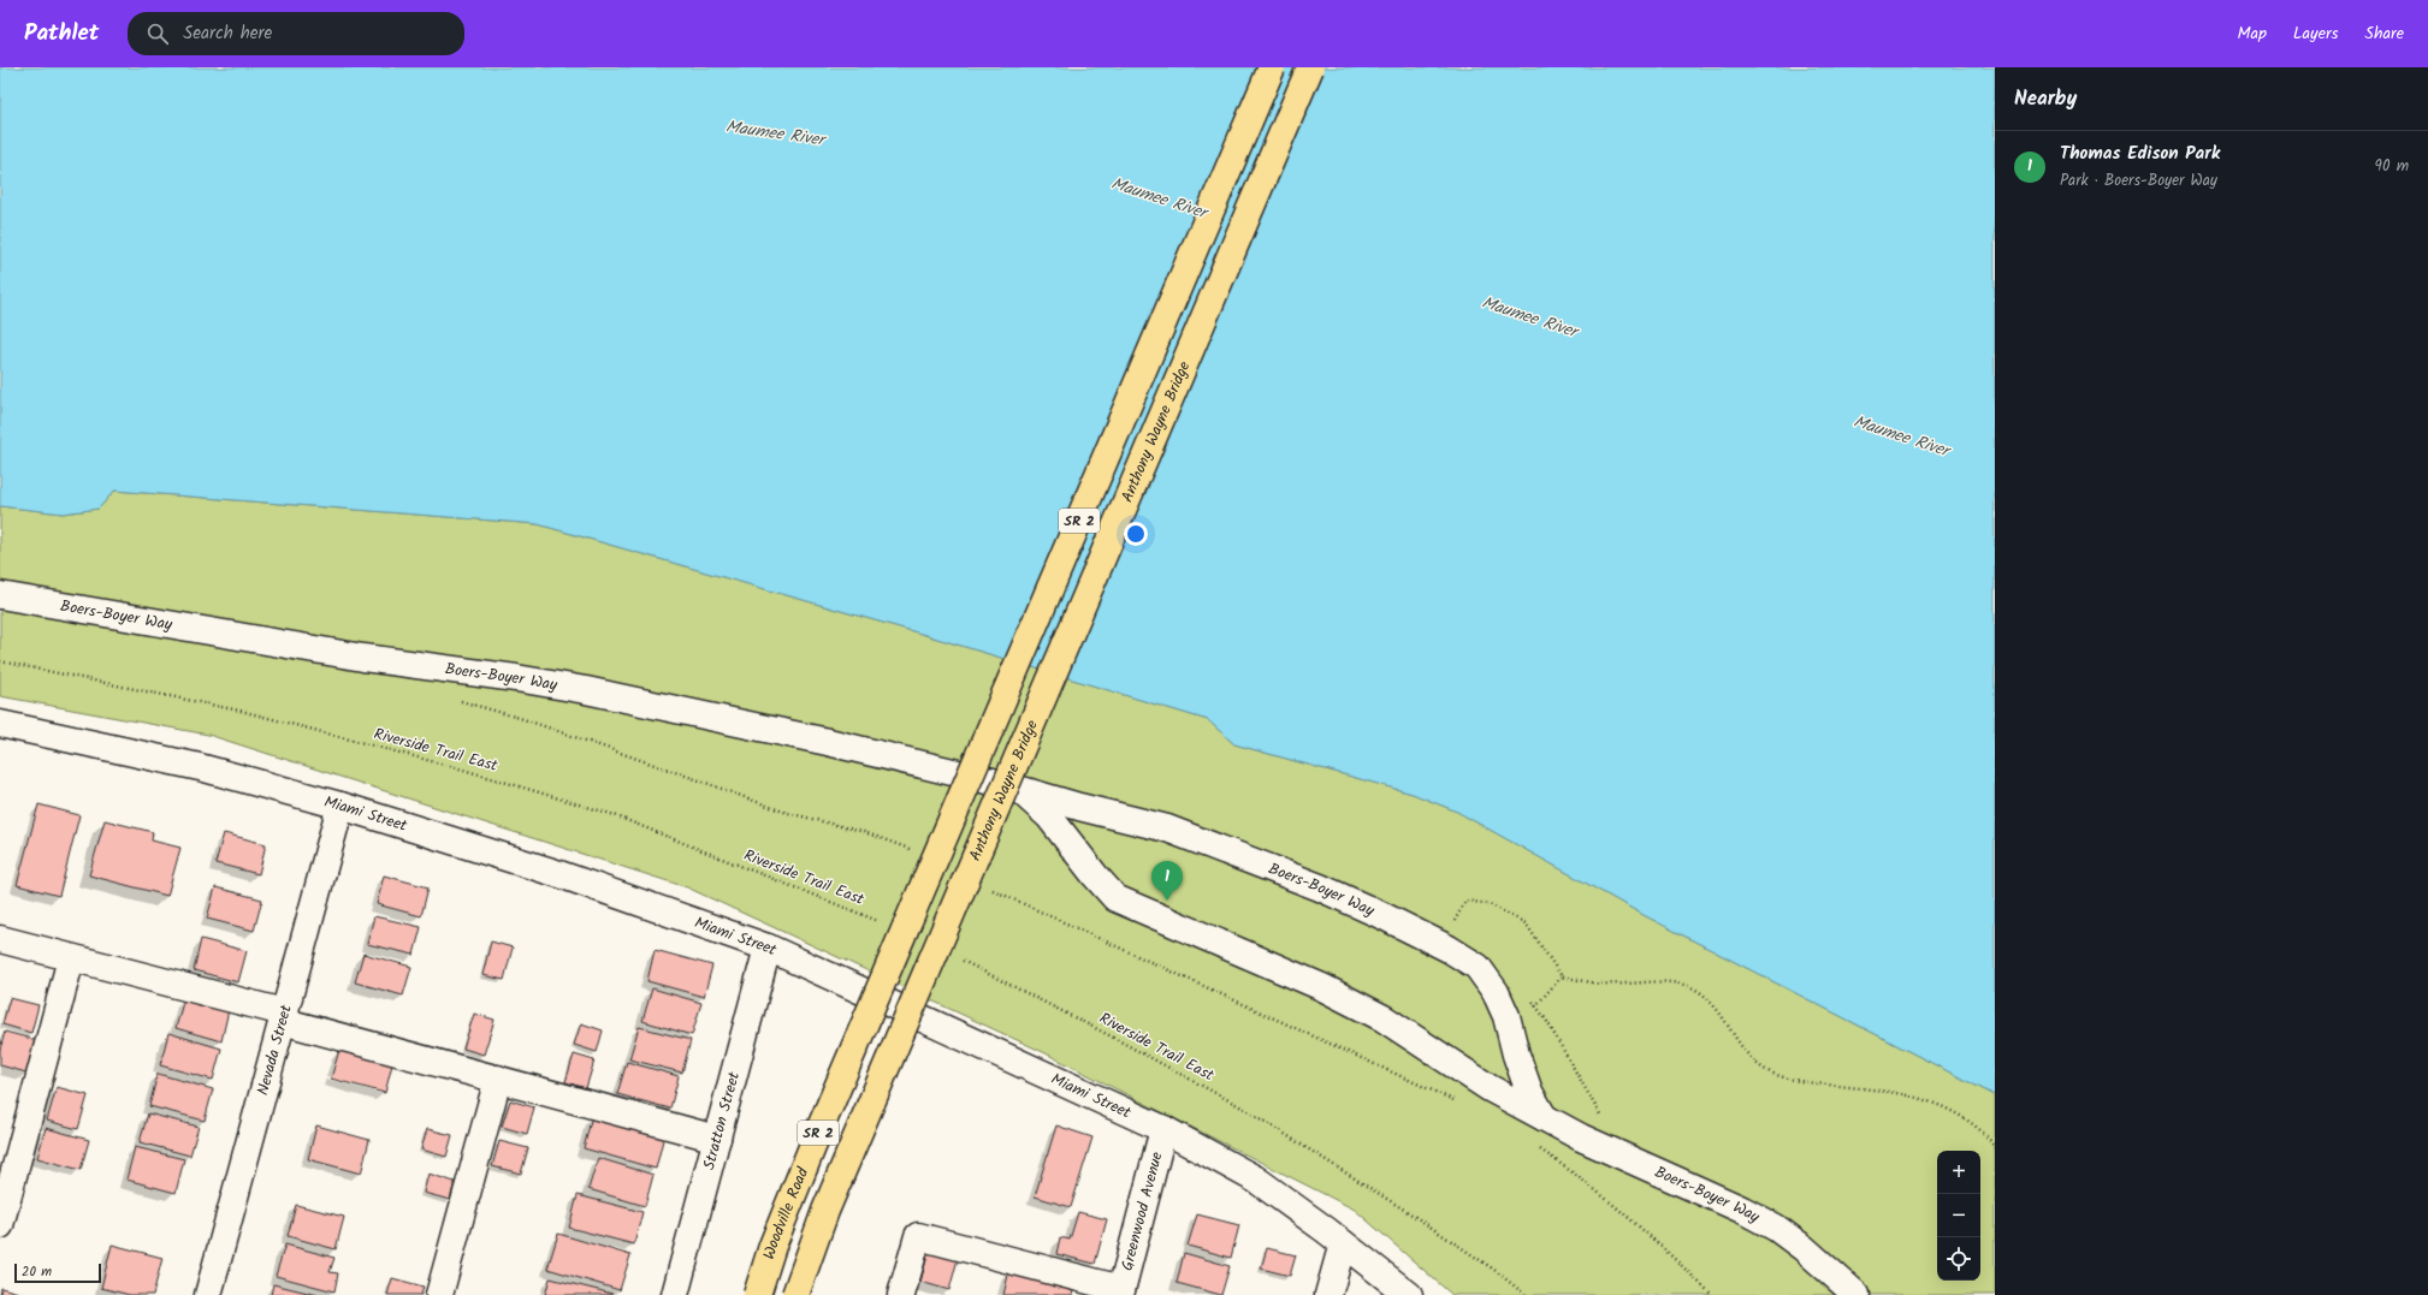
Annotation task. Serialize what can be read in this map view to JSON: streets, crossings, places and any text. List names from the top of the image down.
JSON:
{
  "streets": {
    "main road": ["Anthony Wayne Bridge", "SR 2", "Woodville Road"],
    "street": [
      "Boers-Boyer Way",
      "Miami Street",
      "Nevada Street",
      "Stratton Street",
      "Greenwood Avenue"
    ],
    "path": ["Riverside Trail East"]
  },
  "crossings": [
    ["Miami Street", "Nevada Street"],
    ["Miami Street", "Stratton Street"],
    ["Miami Street", "Greenwood Avenue"]
  ],
  "water": ["Maumee River"],
  "scale_bar": "20 m",
  "page": {
    "header": "Pathlet",
    "search": "Search here",
    "nav": ["Map", "Layers", "Share"],
    "heading": "Nearby",
    "list": [
      {
        "mark": "1",
        "name": "Thomas Edison Park",
        "note": "Park · Boers-Boyer Way",
        "value": "90 m"
      }
    ],
    "pins": "1",
    "map_buttons": ["+", "−"],
    "scale": "20 m"
  }
}
